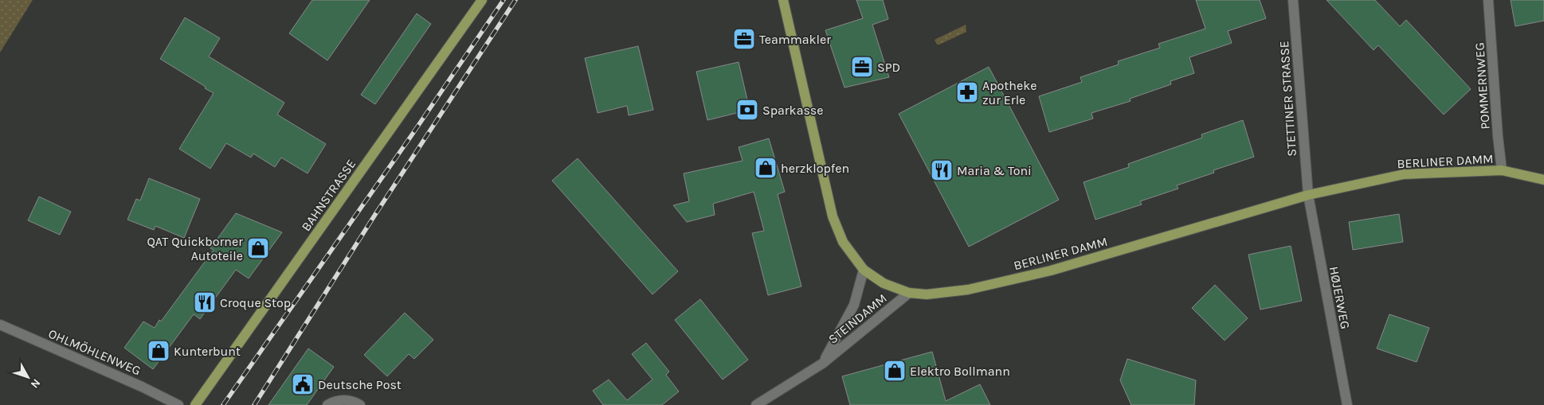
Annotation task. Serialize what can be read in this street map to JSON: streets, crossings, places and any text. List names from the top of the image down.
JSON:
{
  "streets": {
    "main road": ["BERLINER DAMM", "BAHNSTRASSE"],
    "street": [
      "POMMERNWEG",
      "STETTINER STRASSE",
      "HØJERWEG",
      "STEINDAMM",
      "OHLMÖHLENWEG"
    ]
  },
  "crossings": [
    ["POMMERNWEG", "BERLINER DAMM"],
    ["STETTINER STRASSE", "BERLINER DAMM"],
    ["STETTINER STRASSE", "HØJERWEG"],
    ["BERLINER DAMM", "HØJERWEG"],
    ["BERLINER DAMM", "STEINDAMM"]
  ],
  "places": {
    "office": ["Teammakler", "SPD"],
    "pharmacy": ["Apotheke zur Erle"],
    "bank": ["Sparkasse"],
    "shop": [
      "herzklopfen",
      "QAT Quickborner Autoteile",
      "Kunterbunt",
      "Elektro Bollmann"
    ],
    "restaurant": ["Maria & Toni", "Croque Stop"],
    "public building": ["Deutsche Post"]
  },
  "north": "bottom right"
}
